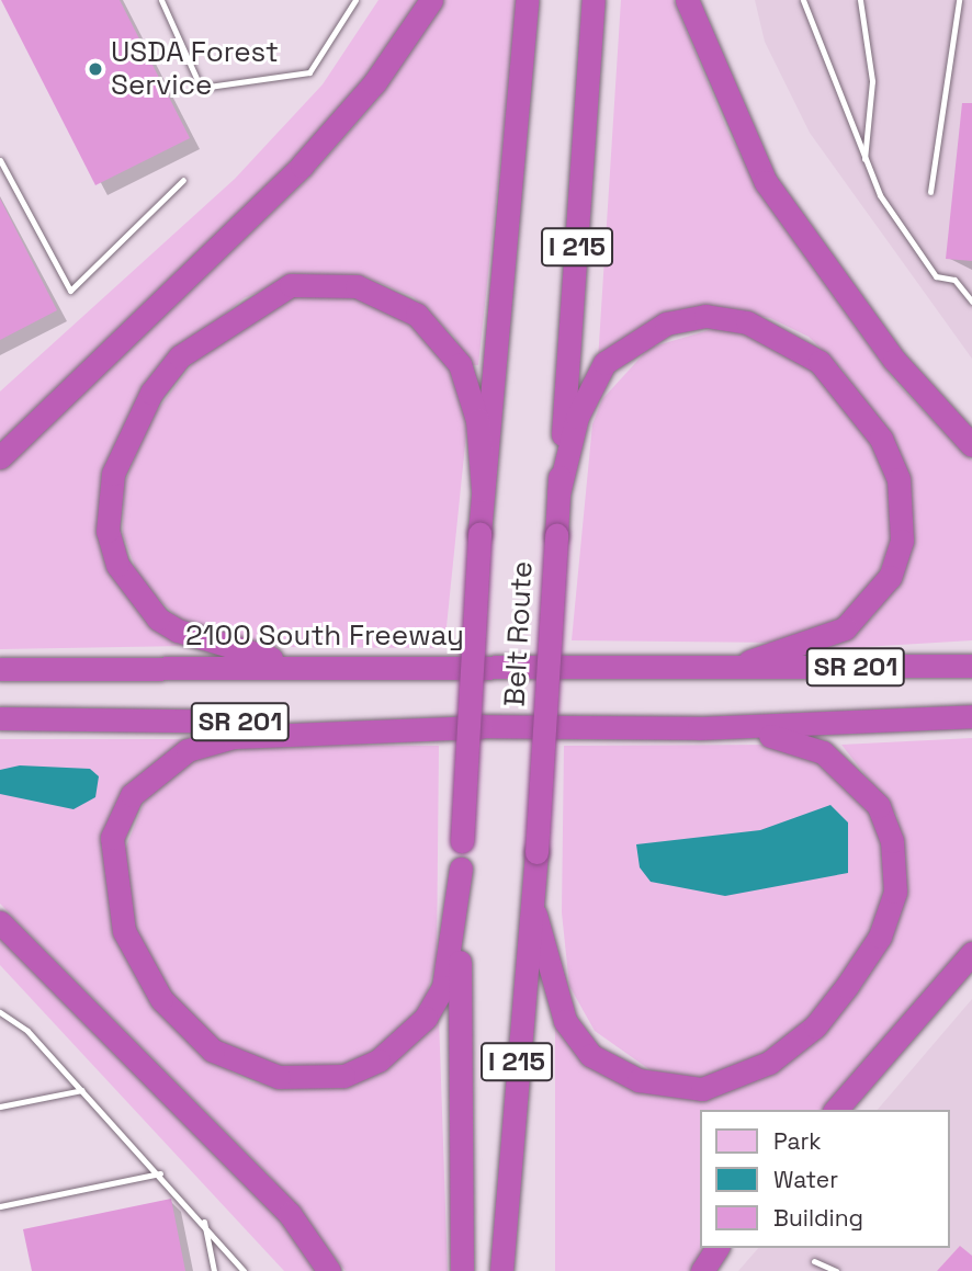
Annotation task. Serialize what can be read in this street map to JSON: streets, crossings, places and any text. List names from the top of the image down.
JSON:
{
  "streets": {
    "highway": [
      "I 215",
      "Belt Route",
      "2100 South Freeway",
      "SR 201"
    ]
  },
  "places": ["USDA Forest Service"],
  "legend": ["Park", "Water", "Building"]
}
